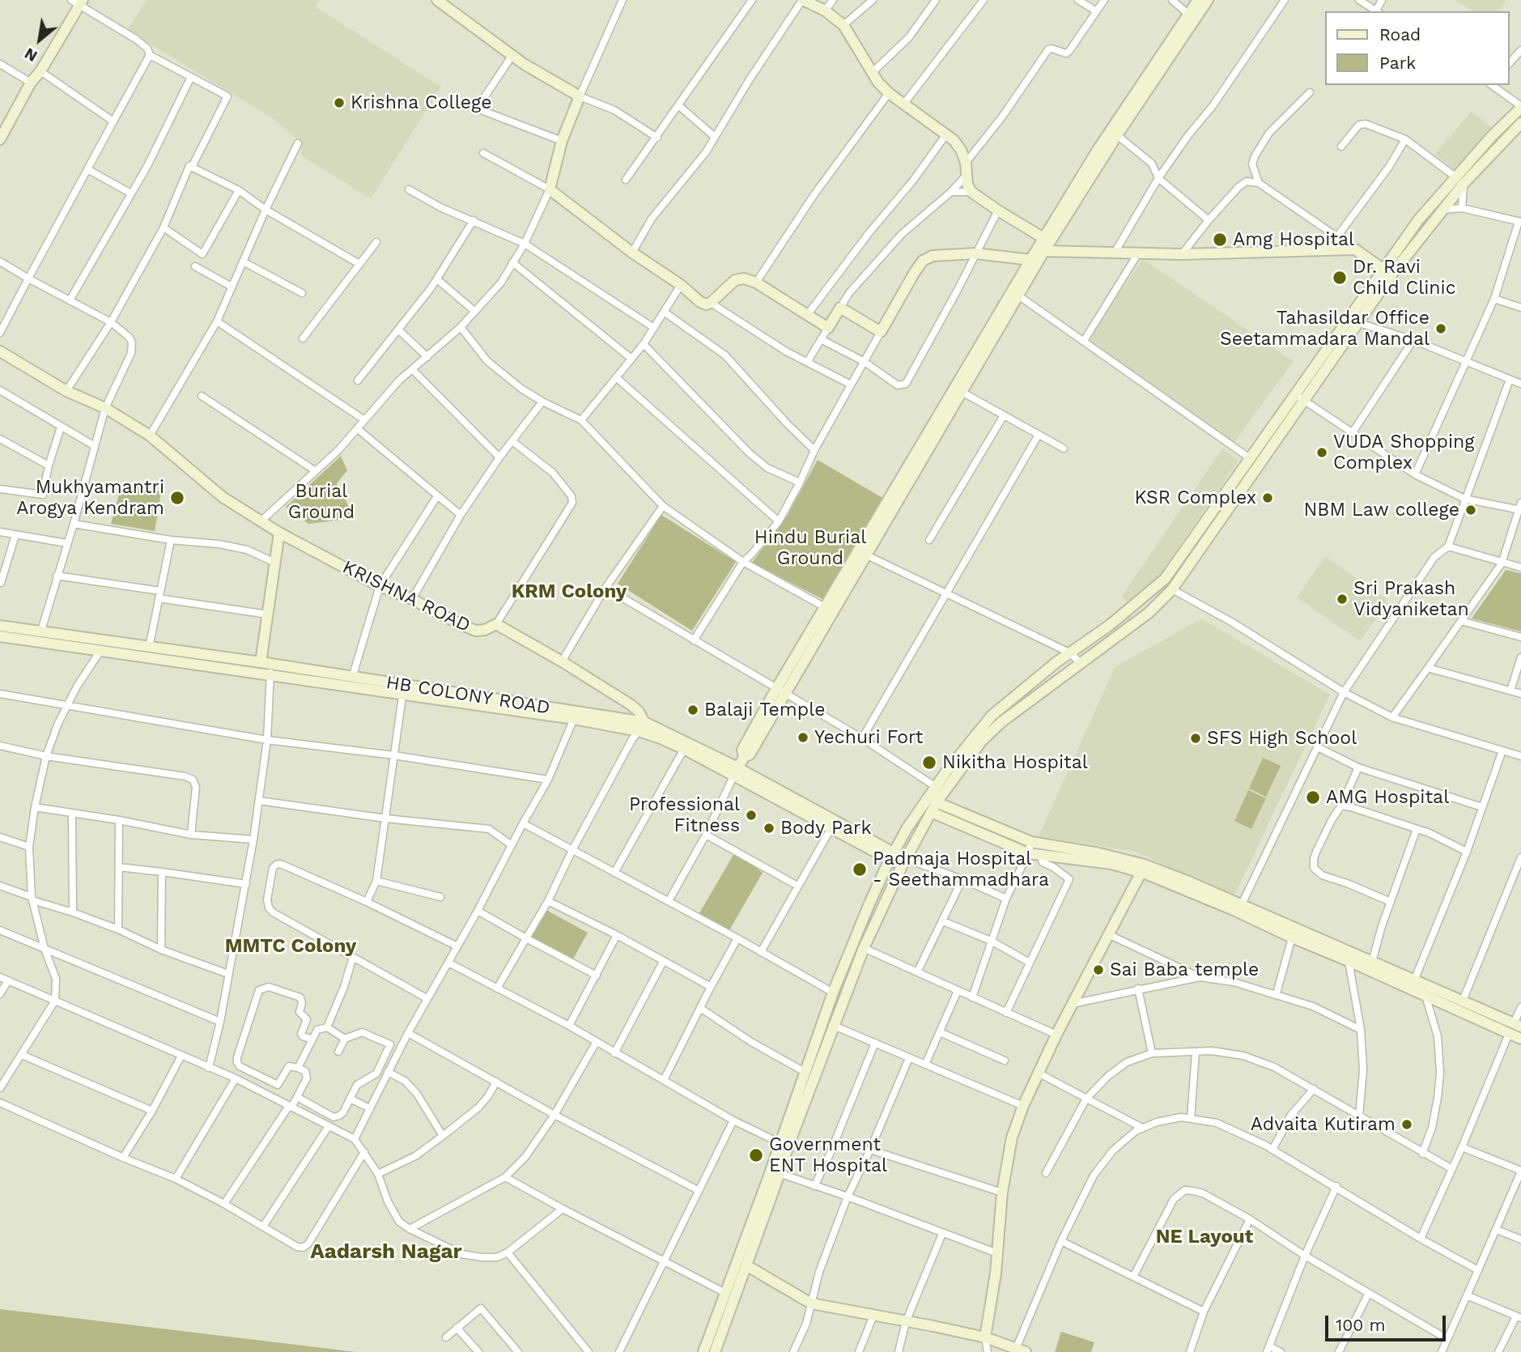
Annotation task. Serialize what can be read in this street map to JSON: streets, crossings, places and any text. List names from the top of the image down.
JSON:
{
  "streets": {
    "street": ["KRISHNA ROAD", "HB COLONY ROAD"]
  },
  "crossings": [
    ["KRISHNA ROAD", "HB COLONY ROAD"]
  ],
  "districts": [
    "KRM Colony",
    "MMTC Colony",
    "NE Layout",
    "Aadarsh Nagar"
  ],
  "parks": ["Burial Ground", "Hindu Burial Ground"],
  "places": [
    "Krishna College",
    "Amg Hospital",
    "Dr. Ravi Child Clinic",
    "Tahasildar Office Seetammadara Mandal",
    "VUDA Shopping Complex",
    "Mukhyamantri Arogya Kendram",
    "KSR Complex",
    "NBM Law college",
    "Sri Prakash Vidyaniketan",
    "Balaji Temple",
    "Yechuri Fort",
    "SFS High School",
    "Nikitha Hospital",
    "AMG Hospital",
    "Professional Fitness",
    "Body Park",
    "Padmaja Hospital - Seethammadhara",
    "Sai Baba temple",
    "Advaita Kutiram",
    "Government ENT Hospital"
  ],
  "legend": ["Road", "Park"],
  "scale_bar": "100 m",
  "north": "bottom left"
}
